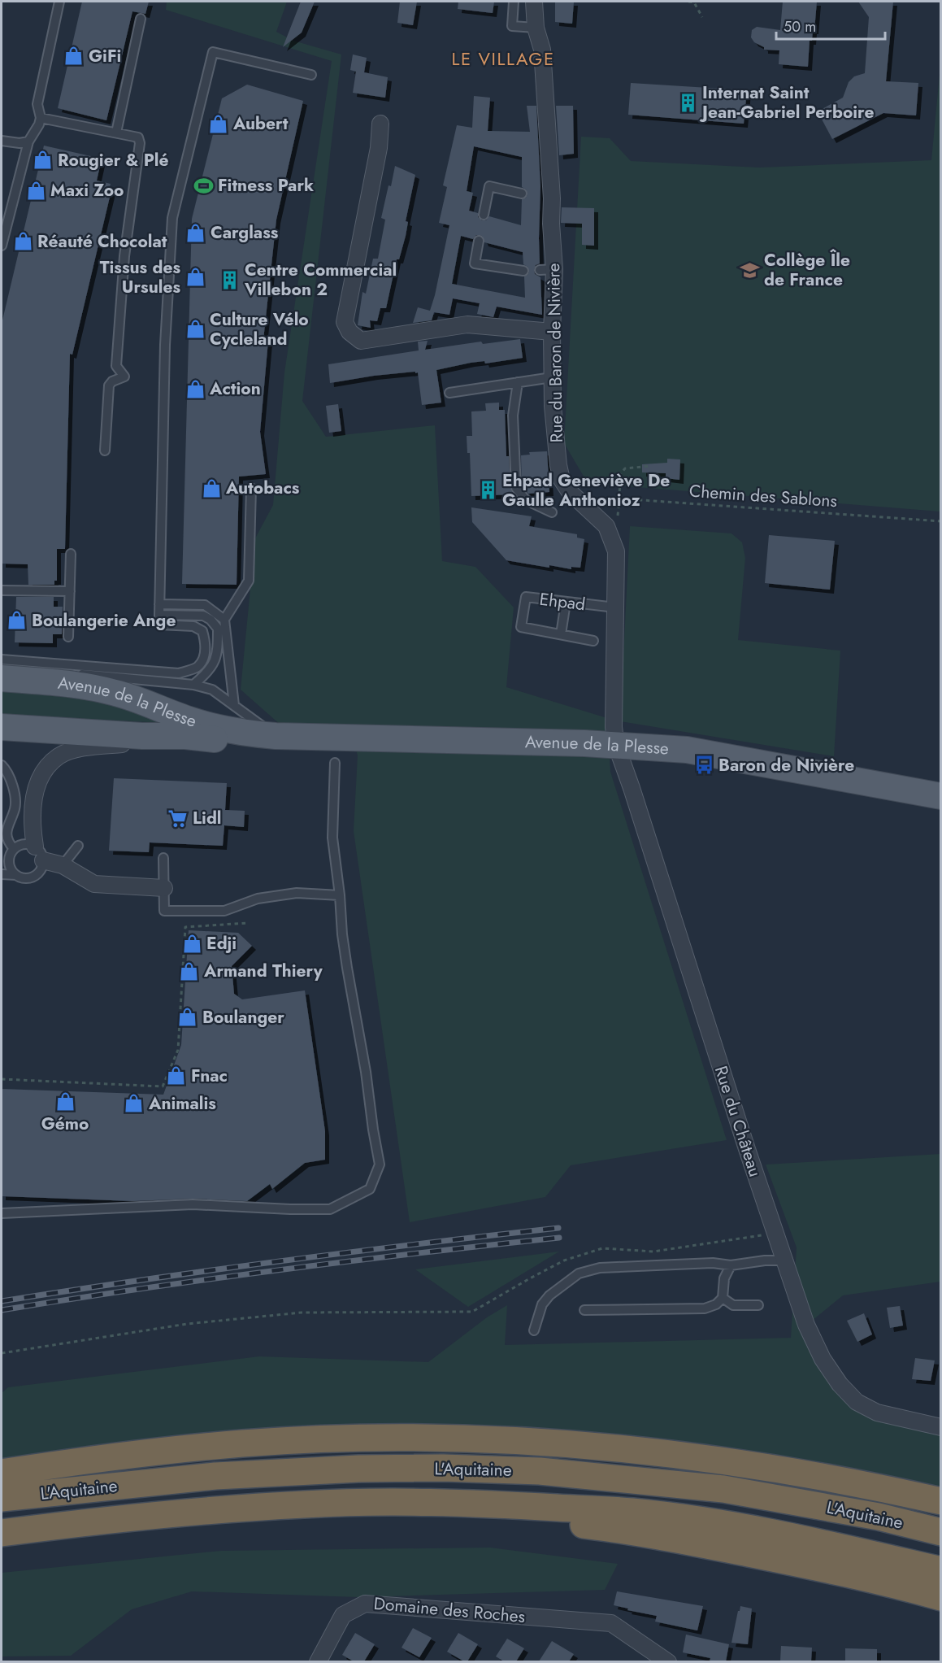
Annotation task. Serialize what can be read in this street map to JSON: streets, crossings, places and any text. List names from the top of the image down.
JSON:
{
  "streets": {
    "highway": ["L'Aquitaine"],
    "main road": ["Avenue de la Plesse"],
    "street": ["Rue du Baron de Nivière", "Rue du Château", "Domaine des Roches"],
    "lane": ["Ehpad"],
    "path": ["Chemin des Sablons"]
  },
  "crossings": [
    ["Rue du Baron de Nivière", "Ehpad"],
    ["Rue du Baron de Nivière", "Avenue de la Plesse"],
    ["Rue du Baron de Nivière", "Rue du Château"],
    ["Avenue de la Plesse", "Rue du Château"]
  ],
  "districts": ["LE VILLAGE"],
  "places": {
    "shop": [
      "GiFi",
      "Aubert",
      "Rougier & Plé",
      "Maxi Zoo",
      "Carglass",
      "Réauté Chocolat",
      "Tissus des Ursules",
      "Culture Vélo Cycleland",
      "Action",
      "Autobacs",
      "Boulangerie Ange",
      "Edji",
      "Armand Thiery",
      "Boulanger",
      "Fnac",
      "Gémo",
      "Animalis"
    ],
    "building": ["Internat Saint Jean-Gabriel Perboire", "Centre Commercial Villebon 2", "Ehpad Geneviève De Gaulle Anthonioz"],
    "sports": ["Fitness Park"],
    "school or university": ["Collège Île de France"],
    "bus stop": ["Baron de Nivière"],
    "supermarket": ["Lidl"]
  },
  "scale_bar": "50 m"
}
